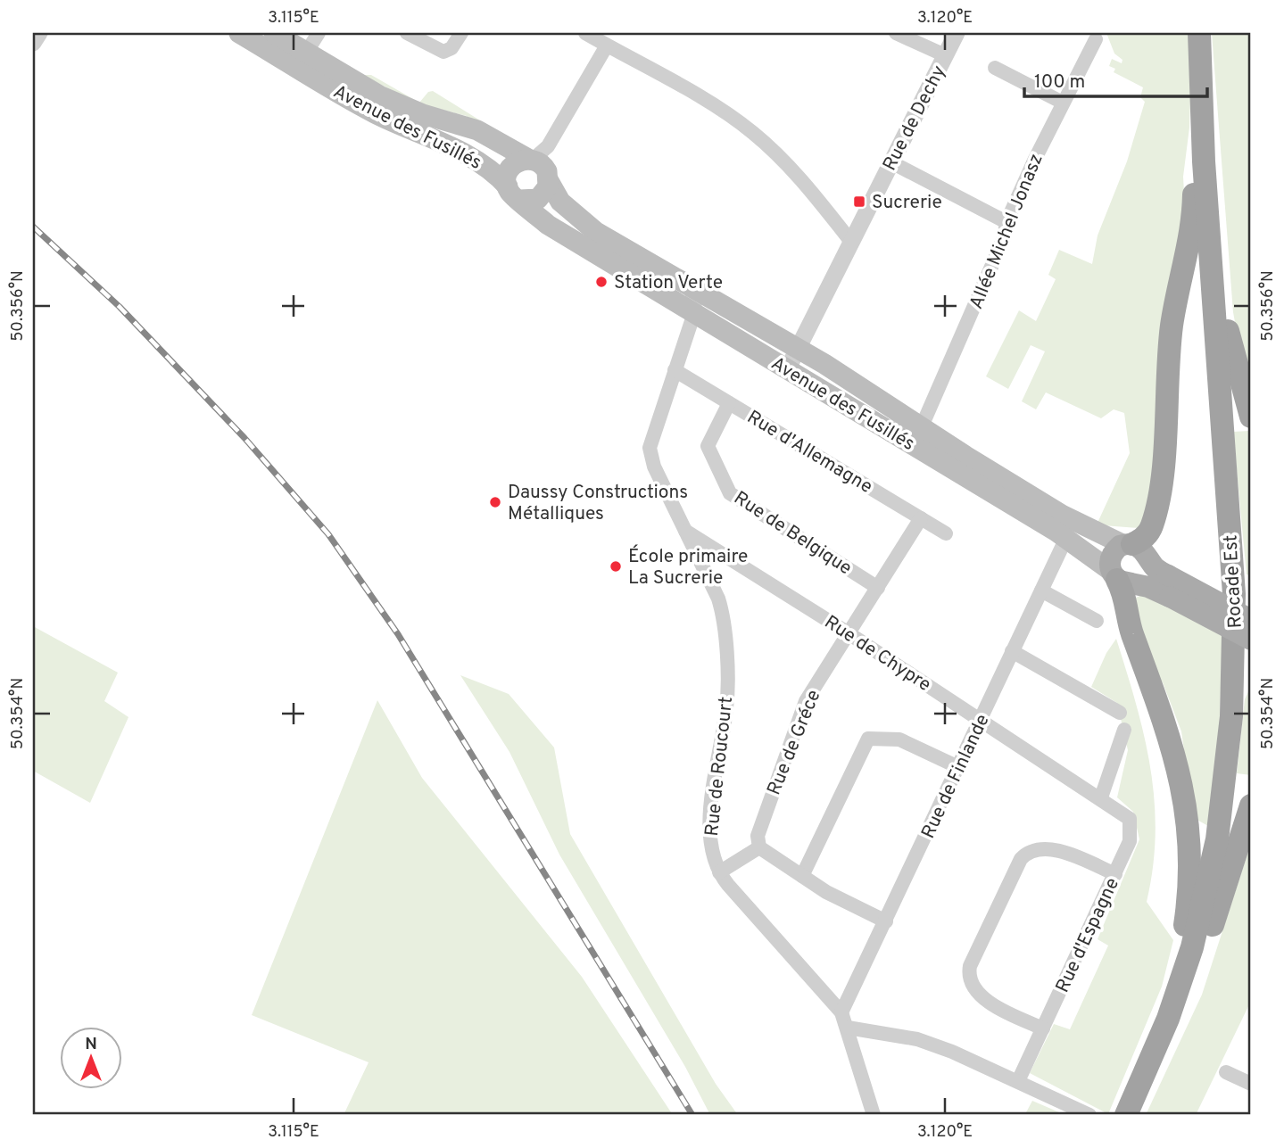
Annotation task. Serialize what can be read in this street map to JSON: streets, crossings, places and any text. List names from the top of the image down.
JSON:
{
  "streets": {
    "highway": ["Rocade Est"],
    "main road": ["Avenue des Fusillés"],
    "street": [
      "Rue de Dechy",
      "Allée Michel Jonasz",
      "Rue d'Allemagne",
      "Rue de Belgique",
      "Rue de Chypre",
      "Rue de Gréce",
      "Rue de Roucourt",
      "Rue de Finlande",
      "Rue d'Espagne"
    ]
  },
  "crossings": [
    ["Rue de Dechy", "Avenue des Fusillés"],
    ["Avenue des Fusillés", "Allée Michel Jonasz"],
    ["Avenue des Fusillés", "Rue de Roucourt"],
    ["Avenue des Fusillés", "Rue de Finlande"],
    ["Rue d'Allemagne", "Rue de Belgique"],
    ["Rue d'Allemagne", "Rue de Gréce"],
    ["Rue d'Allemagne", "Rue de Roucourt"],
    ["Rue de Belgique", "Rue de Gréce"],
    ["Rue de Chypre", "Rue de Gréce"],
    ["Rue de Chypre", "Rue de Roucourt"],
    ["Rue de Chypre", "Rue de Finlande"],
    ["Rue de Chypre", "Rue d'Espagne"],
    ["Rue de Roucourt", "Rue de Finlande"]
  ],
  "places": {
    "transit": ["Sucrerie"],
    "other": ["Station Verte", "Daussy Constructions Métalliques", "École primaire La Sucrerie"]
  },
  "scale_bar": "100 m",
  "north": "top",
  "coordinates": [
    "3.115°E",
    "3.120°E",
    "50.356°N",
    "50.354°N"
  ]
}
